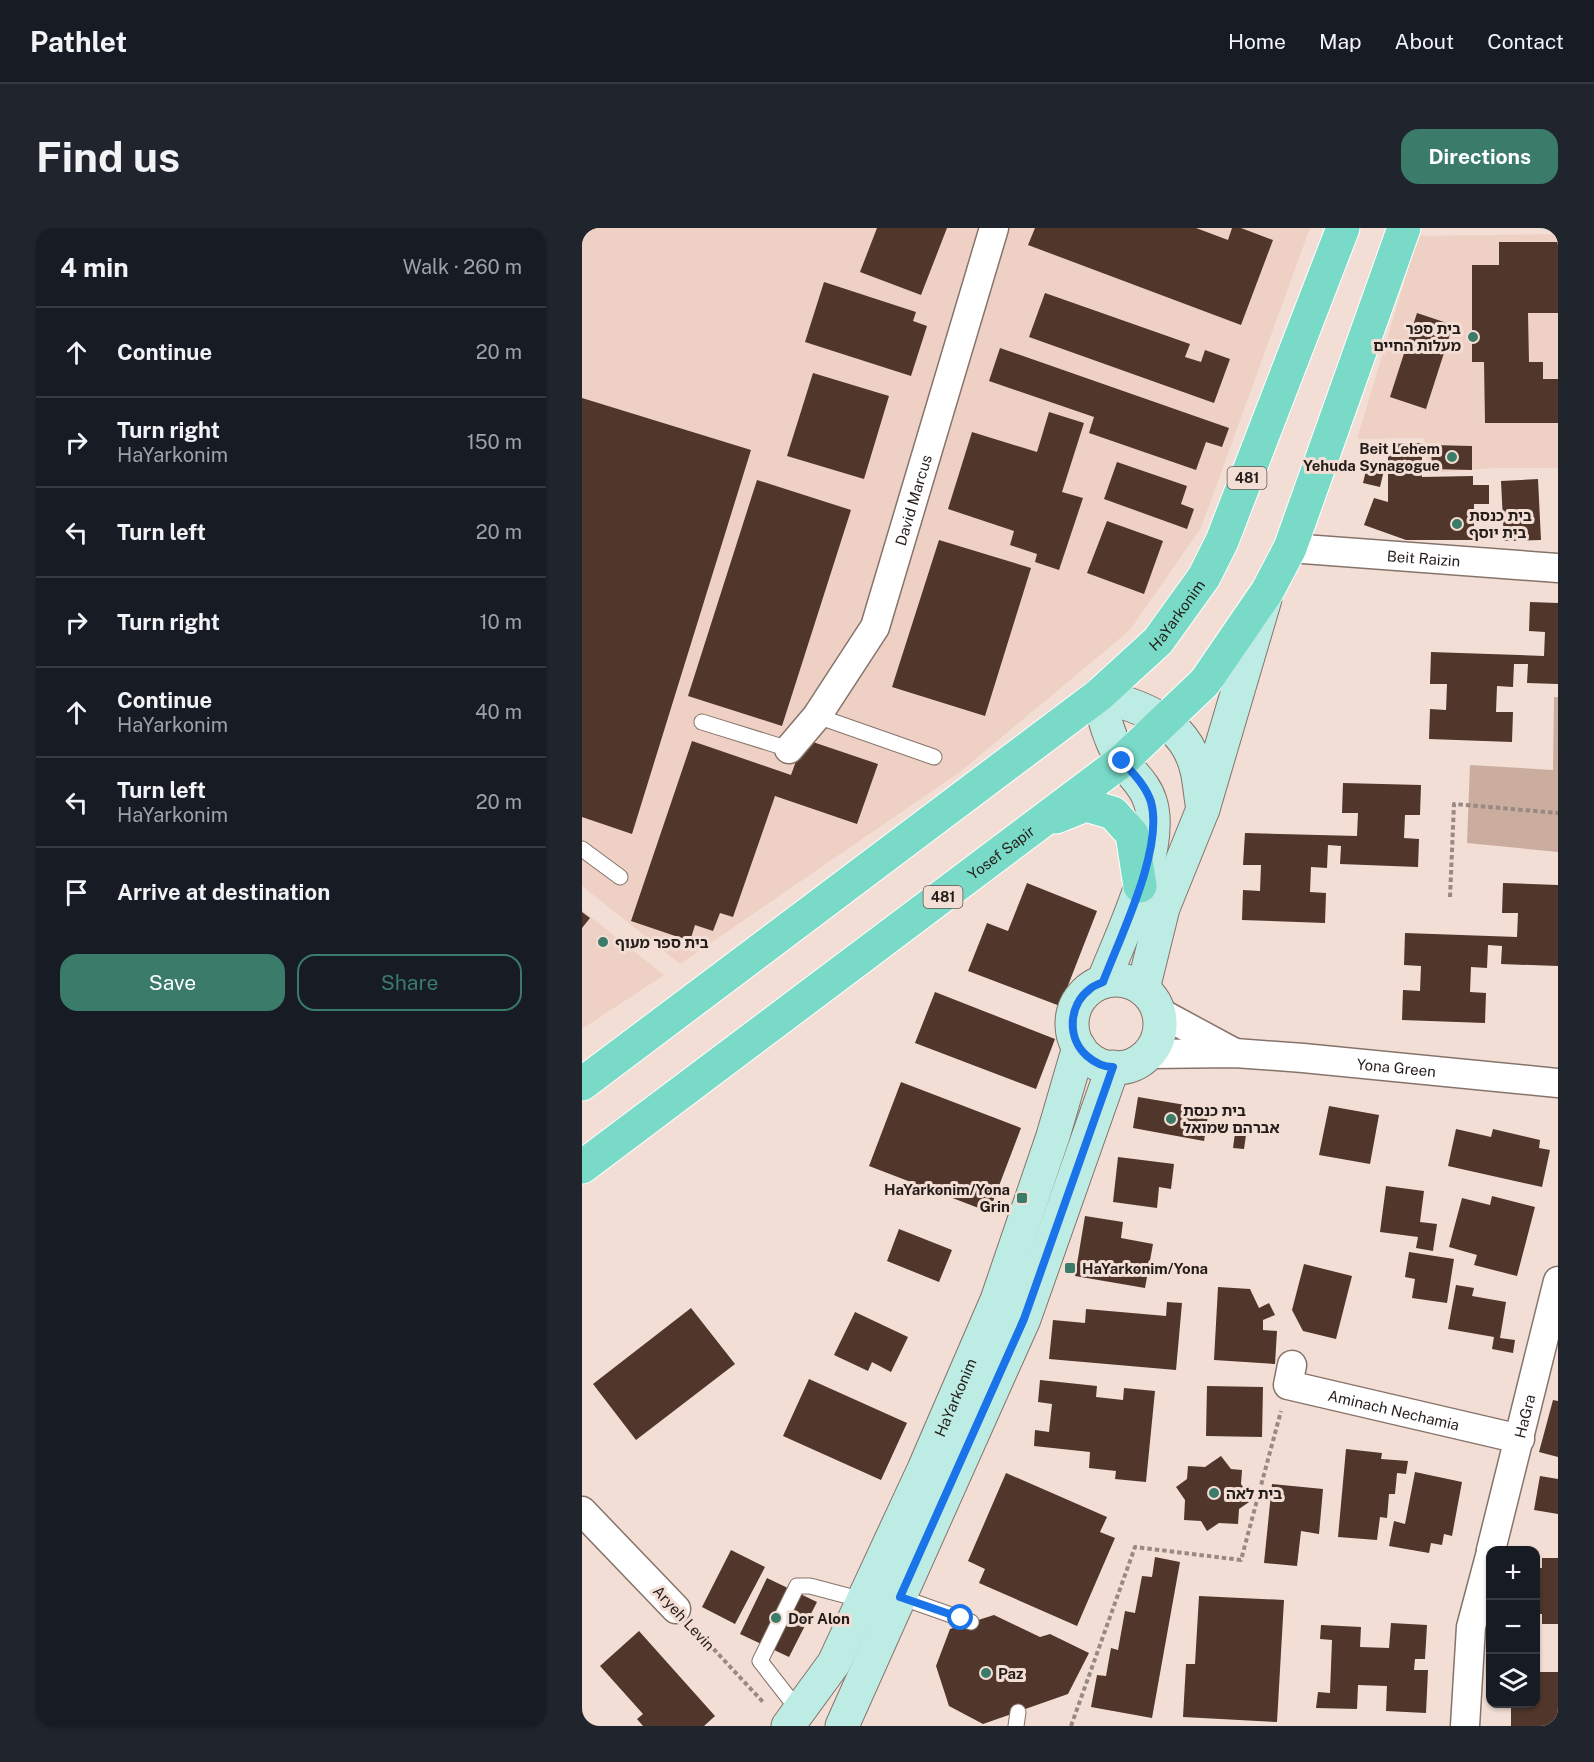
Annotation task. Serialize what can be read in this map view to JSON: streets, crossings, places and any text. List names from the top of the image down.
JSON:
{
  "streets": {
    "main road": ["481", "HaYarkonim", "Yosef Sapir"],
    "street": [
      "David Marcus",
      "Beit Raizin",
      "Yona Green",
      "Aminach Nechamia",
      "HaGra",
      "Aryeh Levin"
    ]
  },
  "crossings": [
    ["481", "Beit Raizin"],
    ["481", "HaYarkonim"],
    ["481", "Yosef Sapir"],
    ["HaYarkonim", "Yona Green"],
    ["HaYarkonim", "Aryeh Levin"],
    ["Aminach Nechamia", "HaGra"]
  ],
  "places": {
    "other": [
      "בית ספר מעלות החיים",
      "Beit Lehem Yehuda Synagogue",
      "בית כנסת בית יוסף",
      "בית ספר מעוף",
      "בית כנסת אברהם שמואל",
      "בית לאה",
      "Dor Alon",
      "Paz"
    ],
    "transit": ["HaYarkonim/Yona Grin", "HaYarkonim/Yona"]
  },
  "page": {
    "header": "Pathlet",
    "nav": [
      "Home",
      "Map",
      "About",
      "Contact"
    ],
    "buttons": [
      "Directions",
      ["Save", "Share"]
    ],
    "title": "Find us",
    "heading": ["4 min", "Walk · 260 m"],
    "list": [
      ["Continue", "20 m"],
      ["Turn right", "HaYarkonim", "150 m"],
      ["Turn left", "20 m"],
      ["Turn right", "10 m"],
      ["Continue", "HaYarkonim", "40 m"],
      ["Turn left", "HaYarkonim", "20 m"],
      "Arrive at destination"
    ],
    "map_buttons": ["+", "−"]
  }
}
